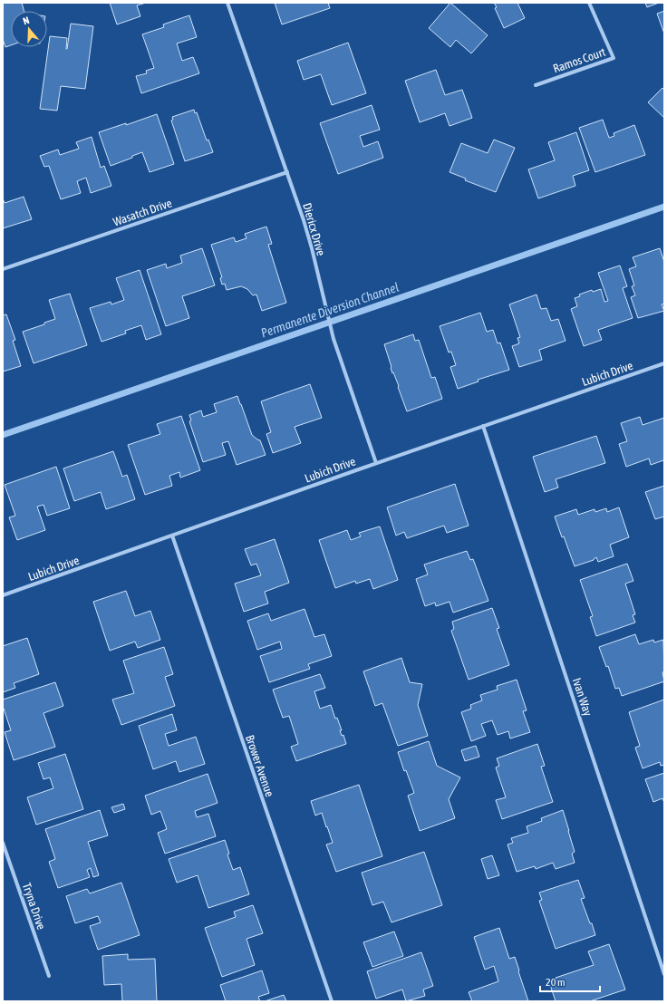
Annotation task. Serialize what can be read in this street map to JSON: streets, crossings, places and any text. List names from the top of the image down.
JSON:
{
  "streets": {
    "street": [
      "Ramos Court",
      "Wasatch Drive",
      "Diericx Drive",
      "Lubich Drive",
      "Ivan Way",
      "Brower Avenue",
      "Tryna Drive"
    ]
  },
  "crossings": [
    ["Wasatch Drive", "Diericx Drive"],
    ["Diericx Drive", "Lubich Drive"],
    ["Lubich Drive", "Ivan Way"],
    ["Lubich Drive", "Brower Avenue"]
  ],
  "water": ["Permanente Diversion Channel"],
  "scale_bar": "20 m",
  "north": "top"
}
